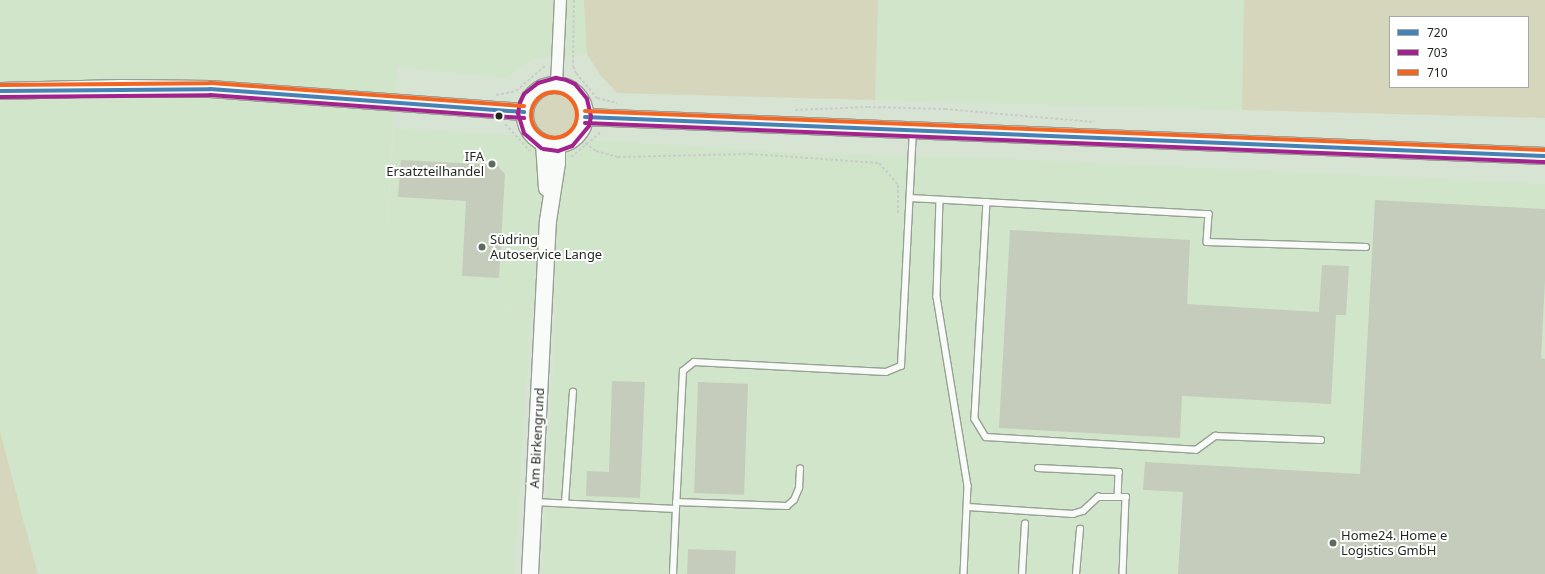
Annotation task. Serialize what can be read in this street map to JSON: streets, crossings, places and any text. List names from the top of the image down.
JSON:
{
  "streets": {
    "main road": ["Am Birkengrund"]
  },
  "places": ["IFA Ersatzteilhandel", "Südring Autoservice Lange", "Home24. Home e Logistics GmbH"],
  "lines": ["transit line 703", "transit line 710", "transit line 720"],
  "legend": ["720", "703", "710"]
}
